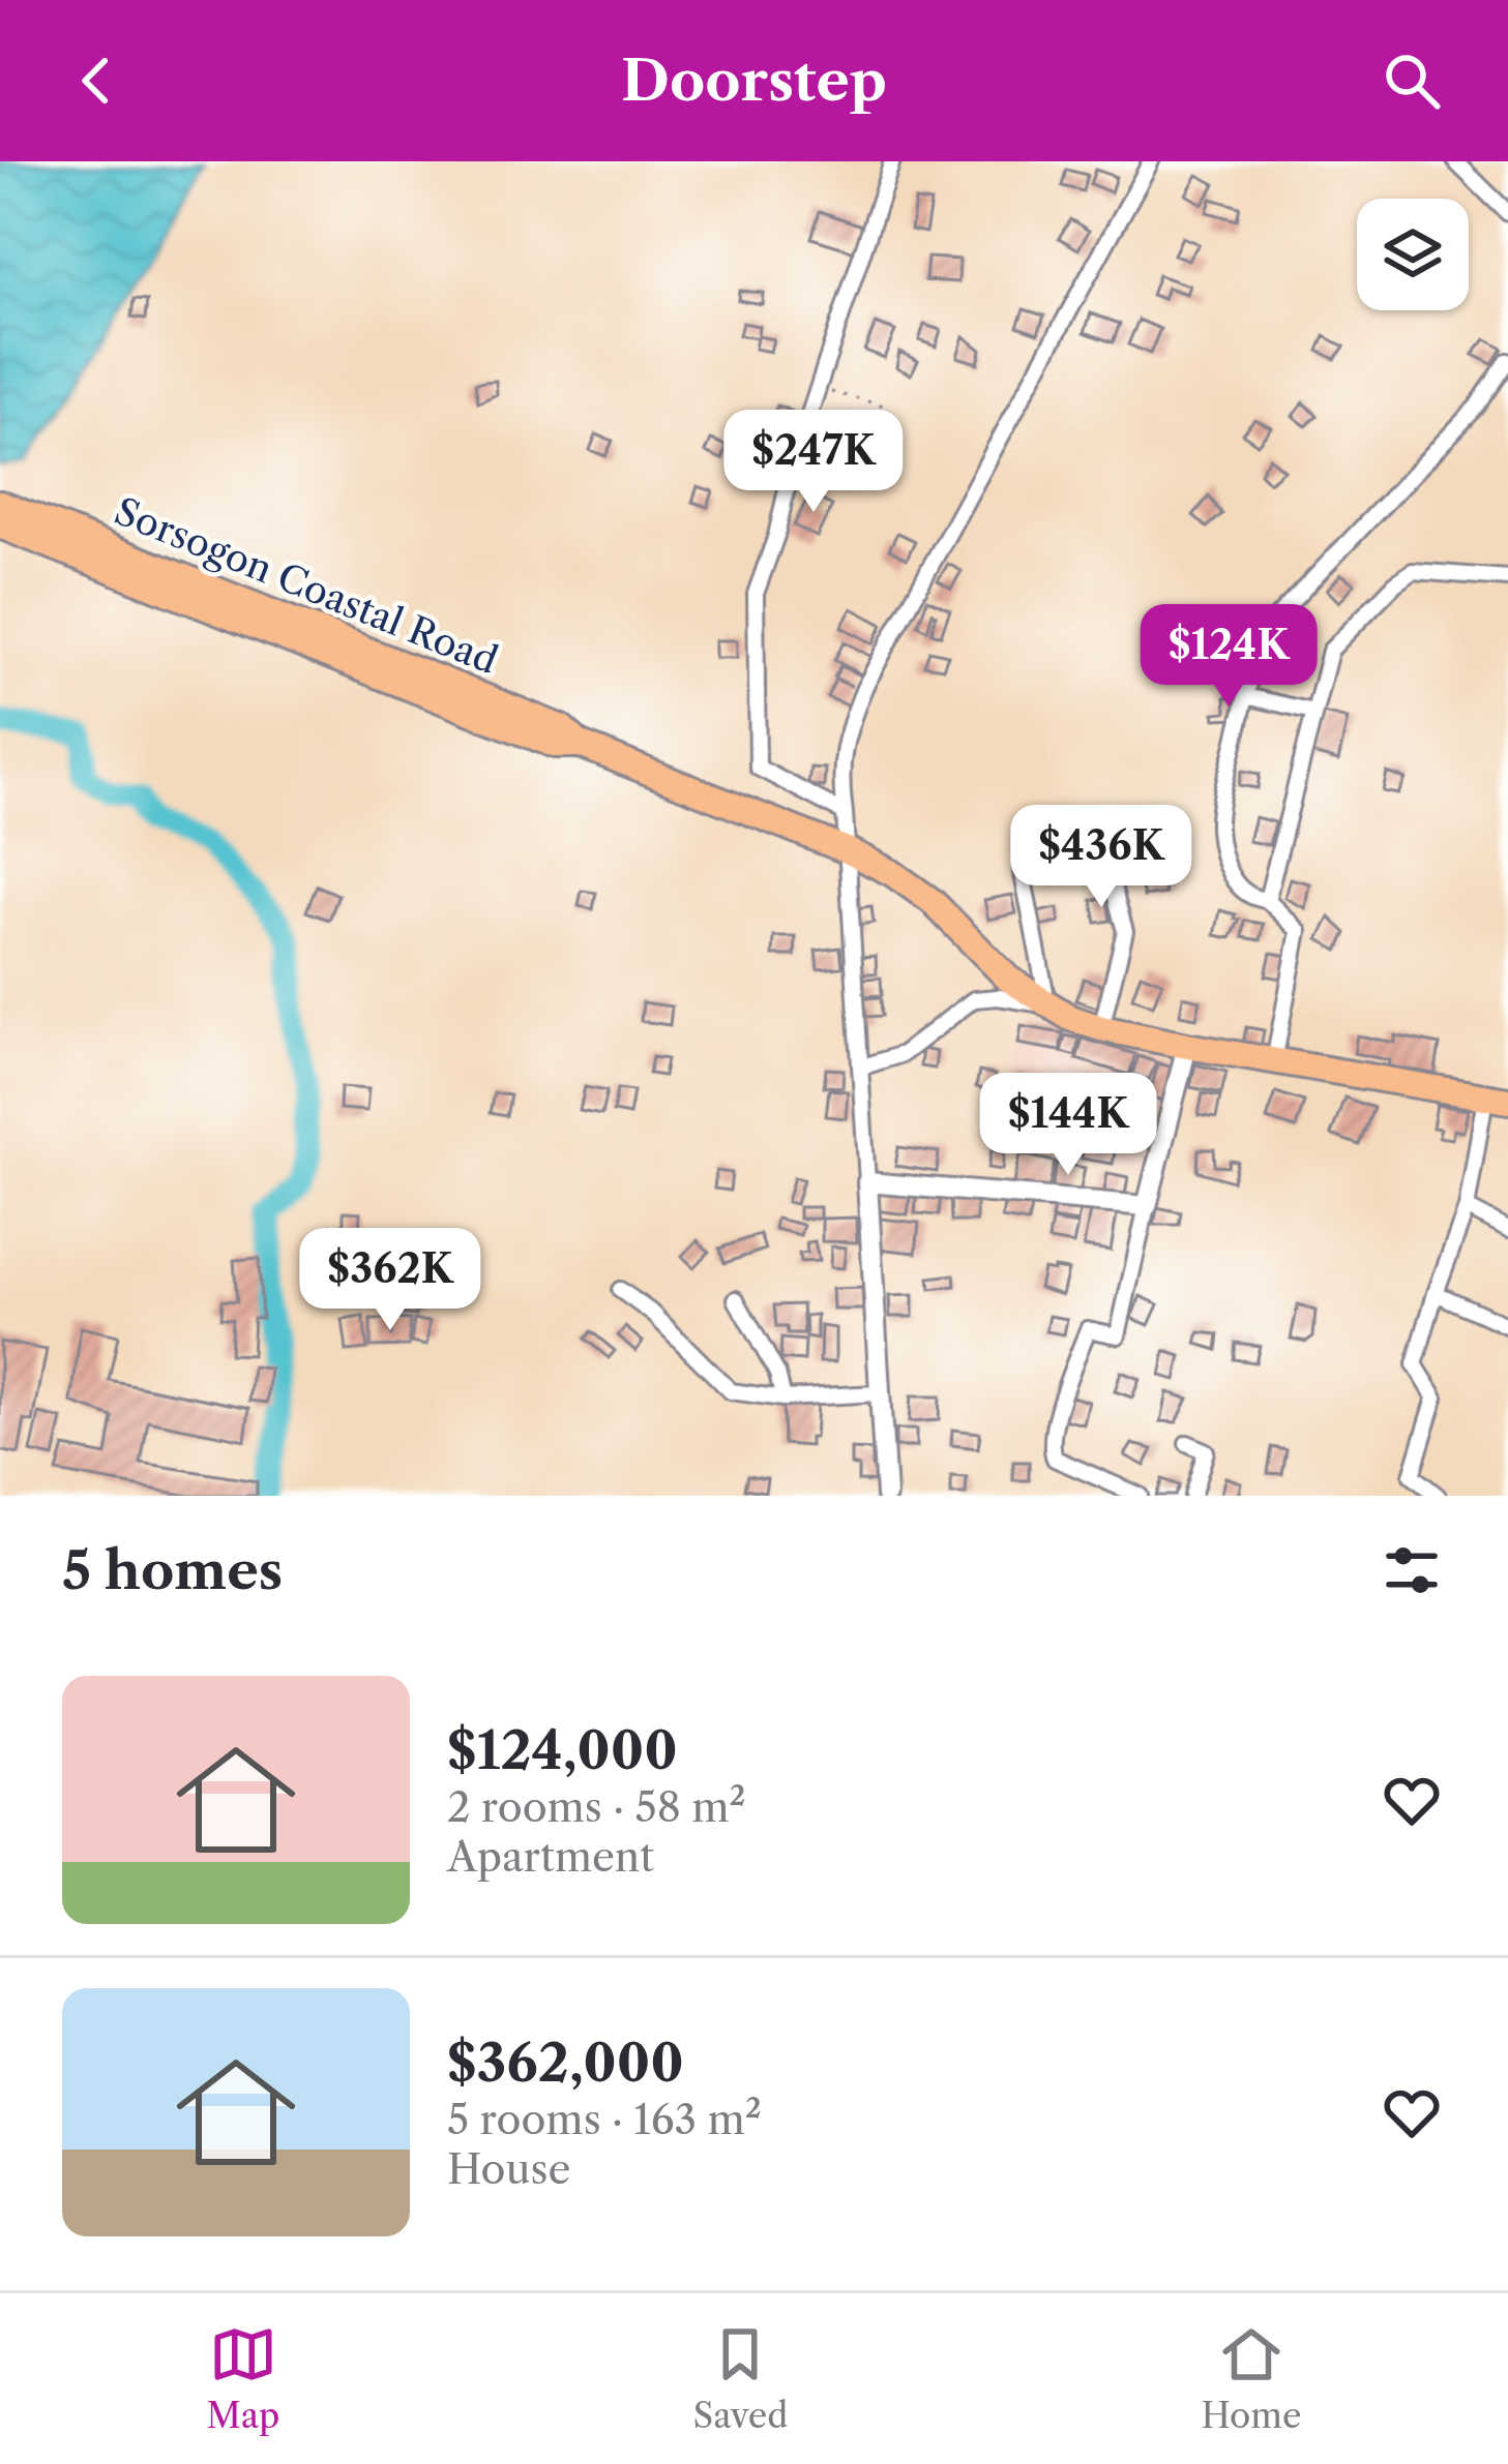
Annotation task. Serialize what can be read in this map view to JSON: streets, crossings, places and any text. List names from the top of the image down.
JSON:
{
  "streets": {
    "highway": ["Sorsogon Coastal Road"]
  },
  "page": {
    "header": "Doorstep",
    "price": [
      "$247K",
      "$124K",
      "$436K",
      "$144K",
      "$362K"
    ],
    "heading": "5 homes",
    "list": [
      {
        "name": "$124,000",
        "note": "2 rooms · 58 m² · Apartment"
      },
      {
        "name": "$362,000",
        "note": "5 rooms · 163 m² · House"
      }
    ],
    "tabs": ["Map", "Saved", "Home"]
  }
}
